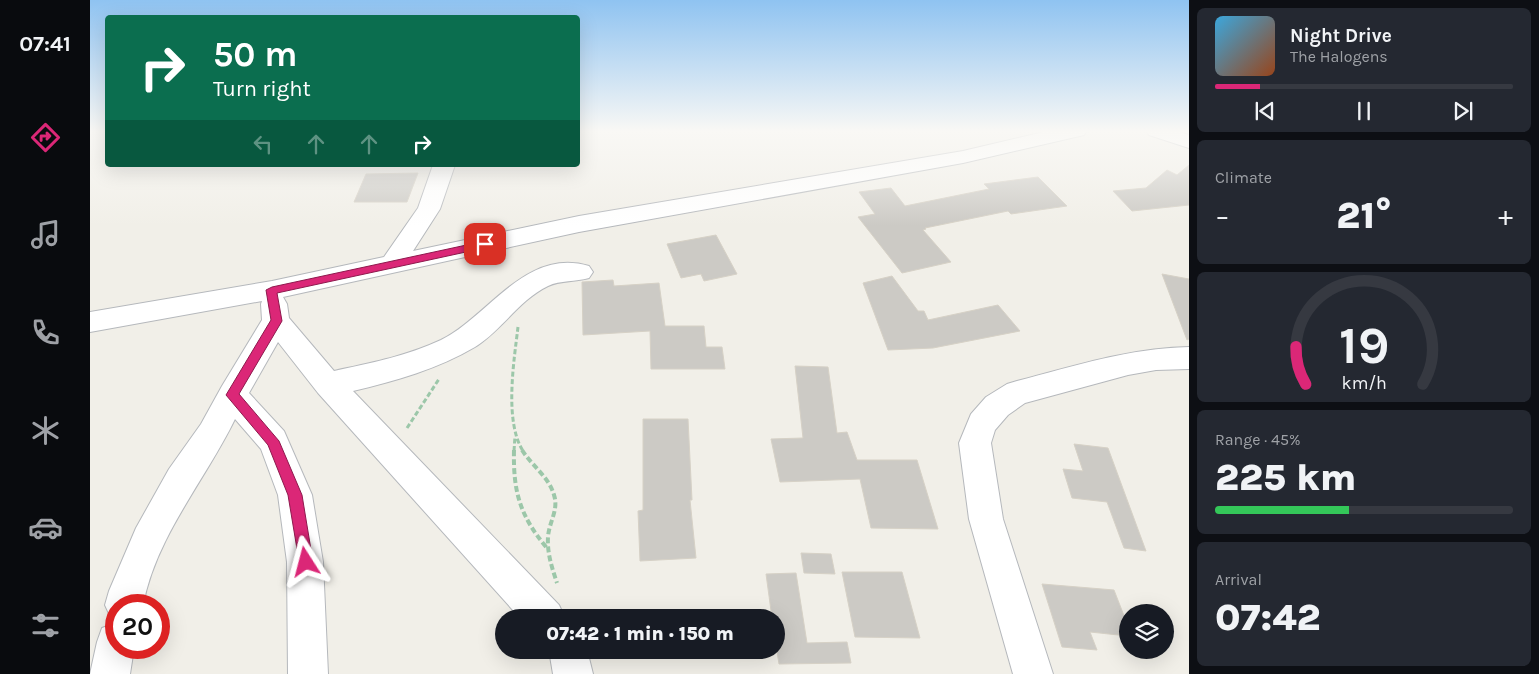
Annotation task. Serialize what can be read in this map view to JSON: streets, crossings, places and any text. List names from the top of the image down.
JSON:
{
  "page": {
    "tabs": "07:41",
    "turn": ["50 m", "Turn right"],
    "song": ["Night Drive", "The Halogens"],
    "tile": [
      "Climate",
      ["Range · 45%", "225 km"],
      ["Arrival", "07:42"]
    ],
    "heat": ["−", "21°", "+"],
    "limit": "20",
    "trip": "07:42 · 1 min · 150 m",
    "gauge": ["19", "km/h"]
  }
}
